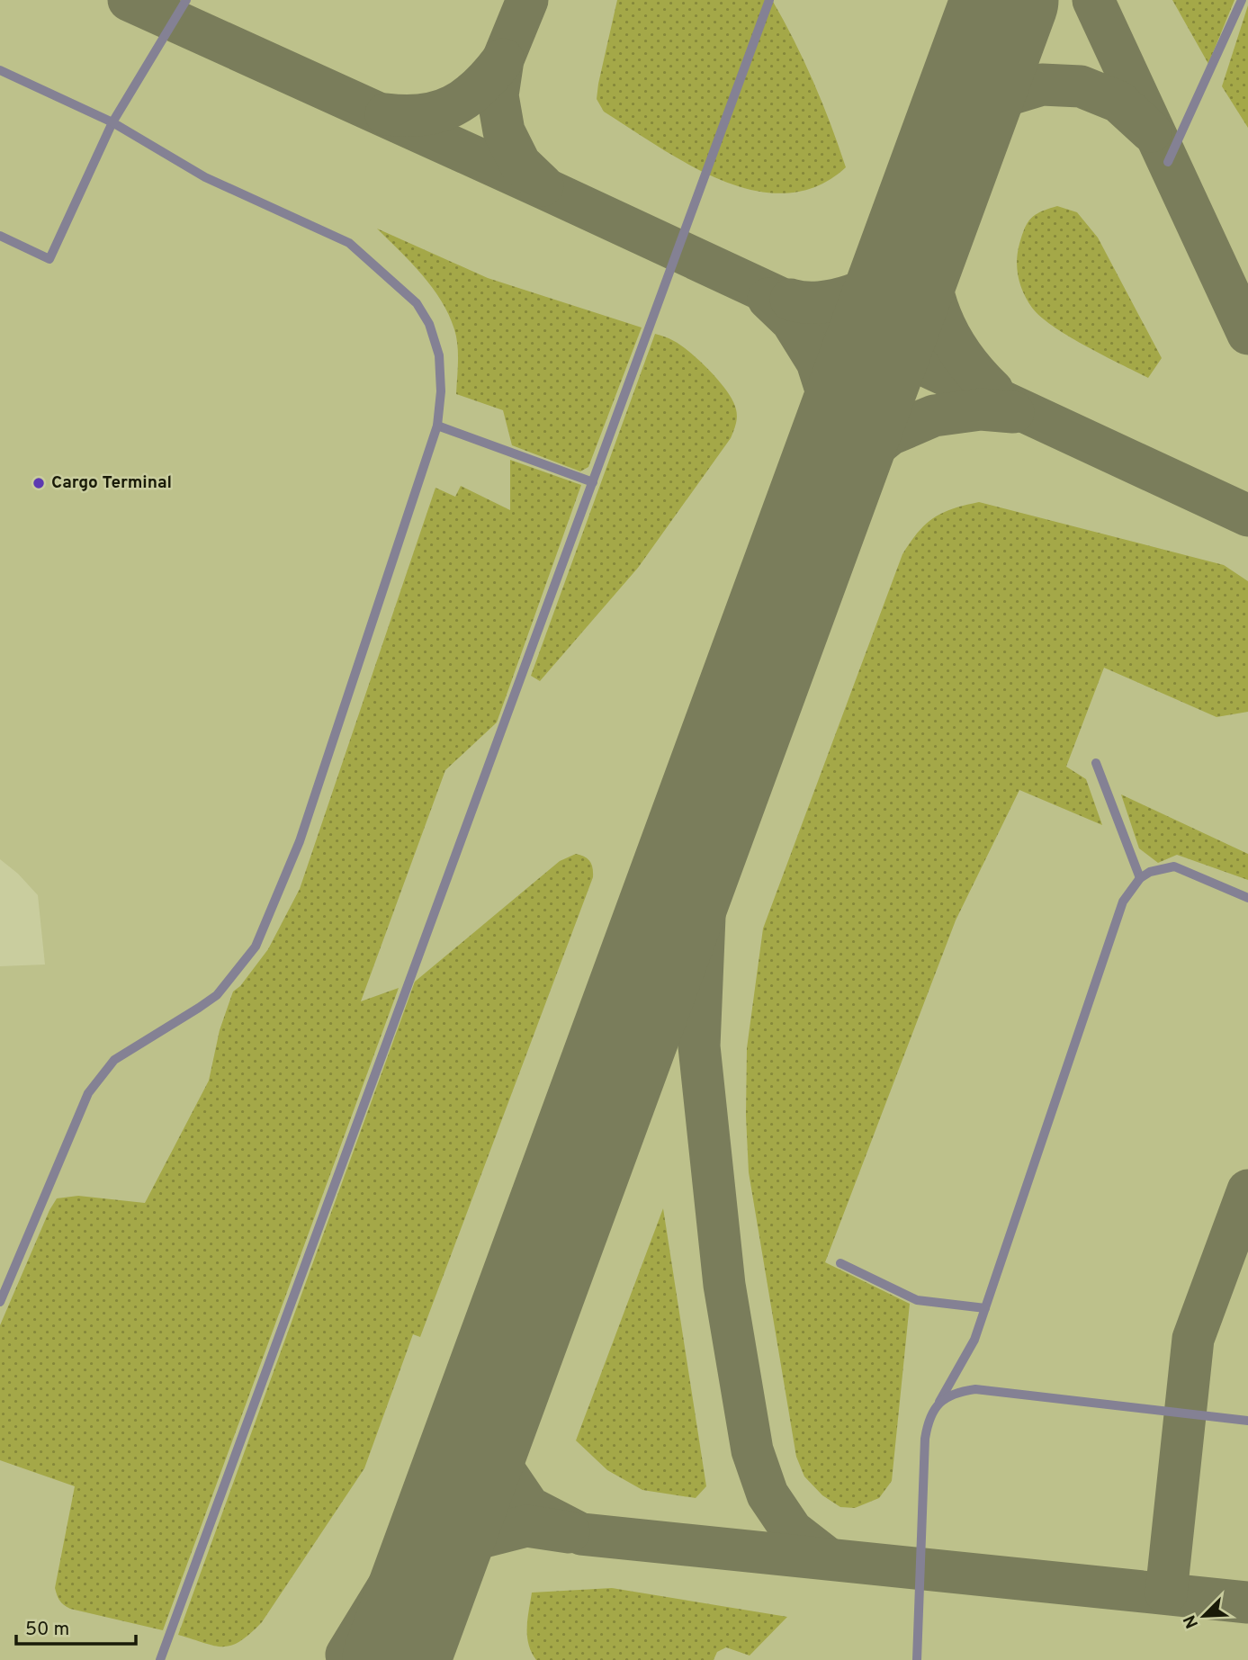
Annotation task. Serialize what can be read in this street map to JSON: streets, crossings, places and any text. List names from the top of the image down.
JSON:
{
  "places": ["Cargo Terminal"],
  "scale_bar": "50 m",
  "north": "bottom left"
}
